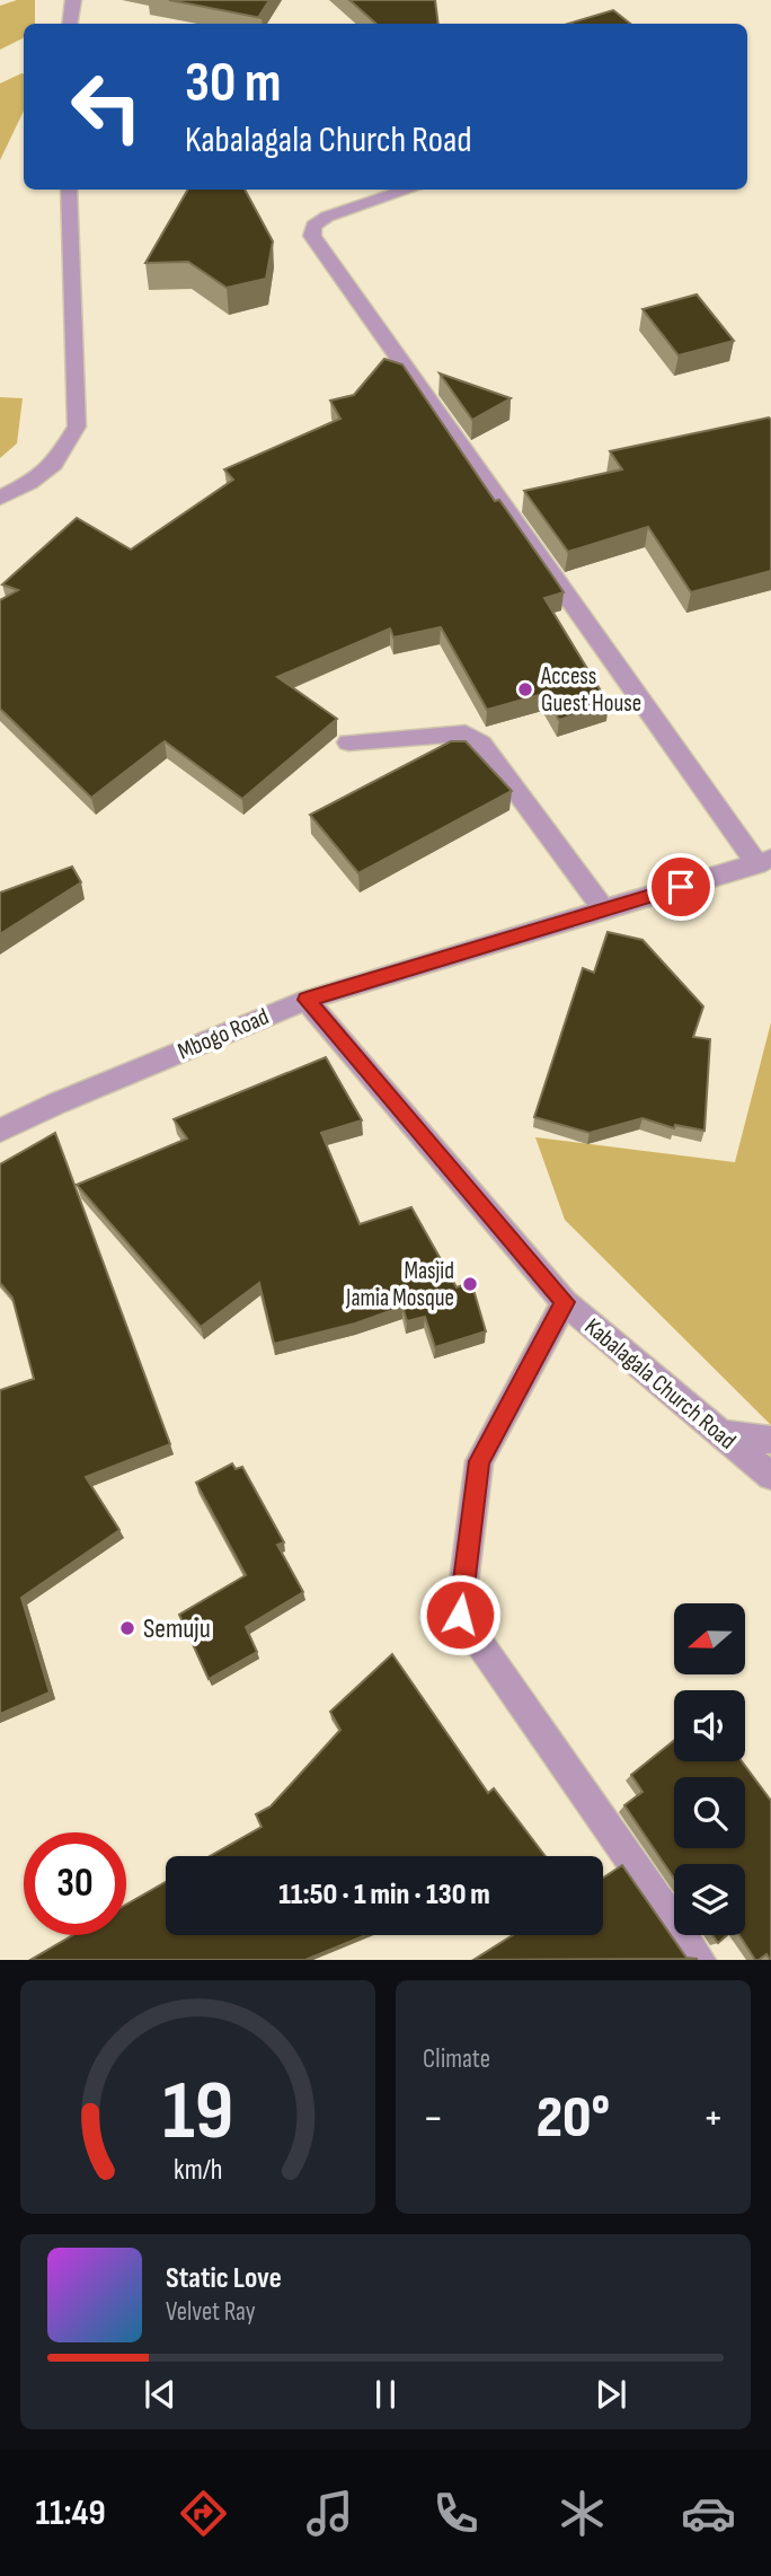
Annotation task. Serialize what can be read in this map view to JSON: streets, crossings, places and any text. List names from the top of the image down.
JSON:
{
  "streets": {
    "street": ["Mbogo Road", "Kabalagala Church Road"]
  },
  "crossings": [
    ["Mbogo Road", "Kabalagala Church Road"]
  ],
  "places": ["Access Guest House", "Masjid Jamia Mosque", "Semuju"],
  "north": "left",
  "page": {
    "turn": ["30 m", "Kabalagala Church Road"],
    "limit": "30",
    "trip": "11:50 · 1 min · 130 m",
    "tile": "Climate",
    "heat": ["−", "20°", "+"],
    "song": ["Static Love", "Velvet Ray"],
    "tabs": "11:49",
    "gauge": ["19", "km/h"]
  }
}
